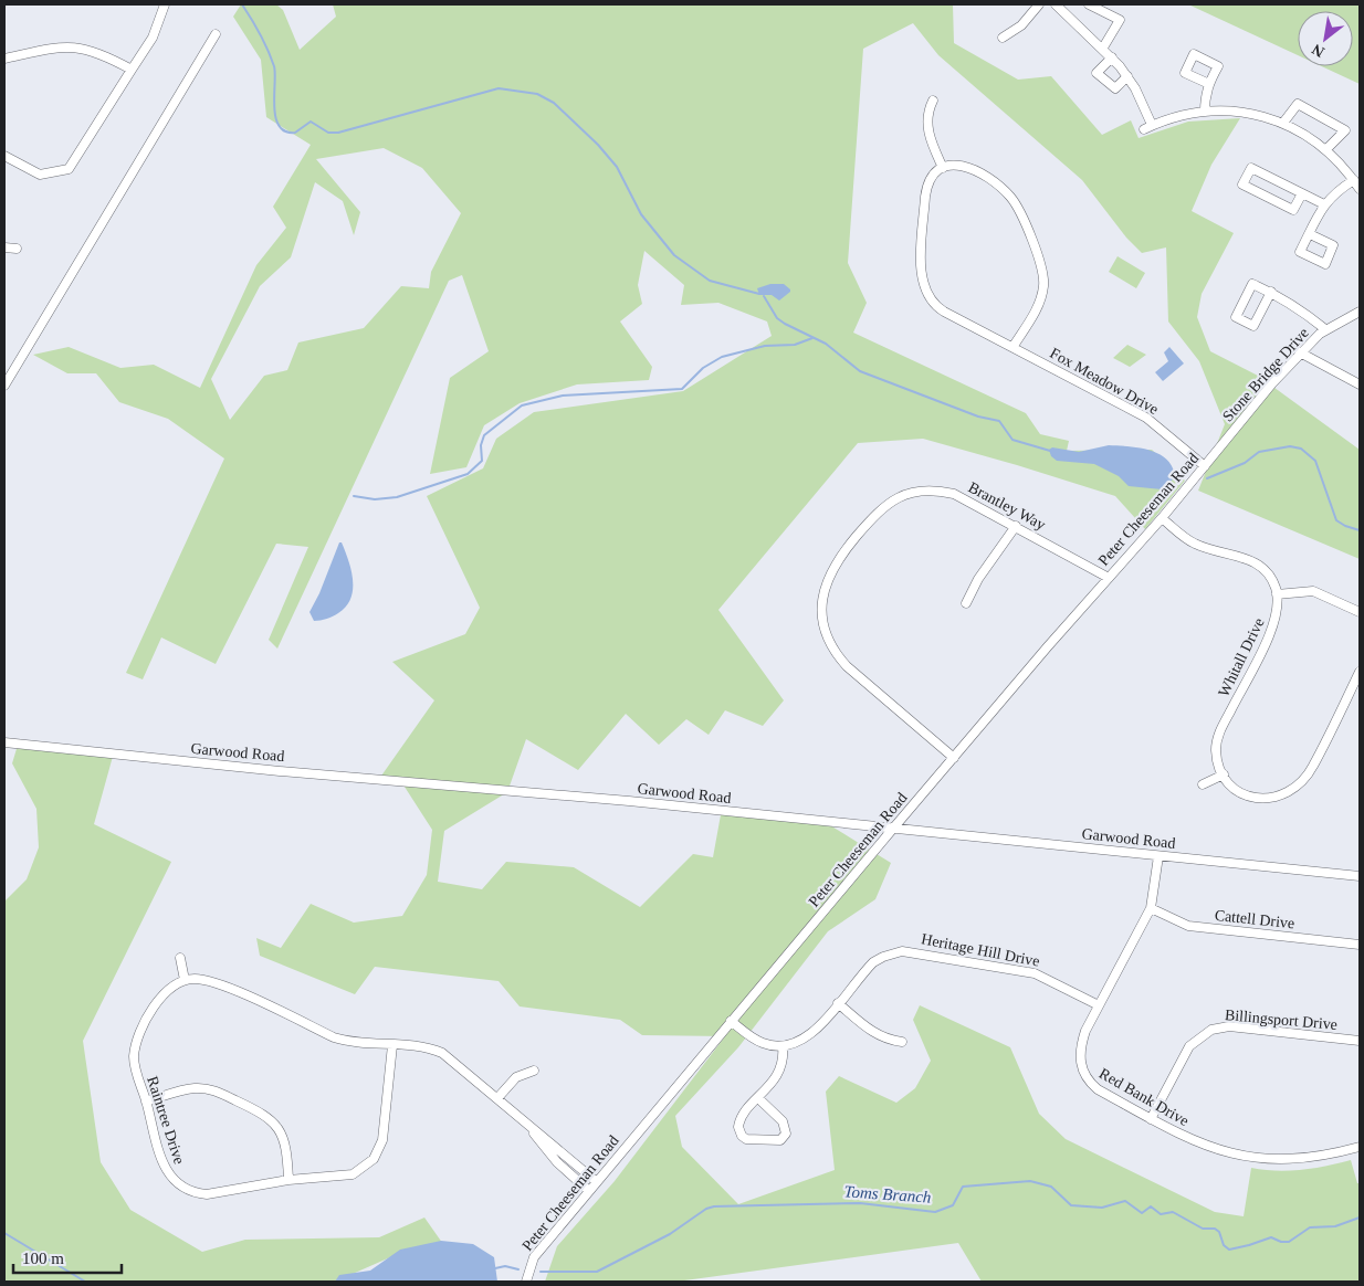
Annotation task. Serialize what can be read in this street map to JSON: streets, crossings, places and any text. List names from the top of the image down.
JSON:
{
  "streets": {
    "street": [
      "Stone Bridge Drive",
      "Fox Meadow Drive",
      "Brantley Way",
      "Peter Cheeseman Road",
      "Whitall Drive",
      "Garwood Road",
      "Cattell Drive",
      "Heritage Hill Drive",
      "Billingsport Drive",
      "Red Bank Drive",
      "Raintree Drive"
    ]
  },
  "crossings": [
    ["Stone Bridge Drive", "Peter Cheeseman Road"],
    ["Fox Meadow Drive", "Peter Cheeseman Road"],
    ["Brantley Way", "Peter Cheeseman Road"],
    ["Peter Cheeseman Road", "Garwood Road"],
    ["Garwood Road", "Red Bank Drive"],
    ["Cattell Drive", "Red Bank Drive"],
    ["Heritage Hill Drive", "Red Bank Drive"],
    ["Billingsport Drive", "Red Bank Drive"]
  ],
  "water": ["Toms Branch"],
  "scale_bar": "100 m",
  "north": "bottom left"
}
